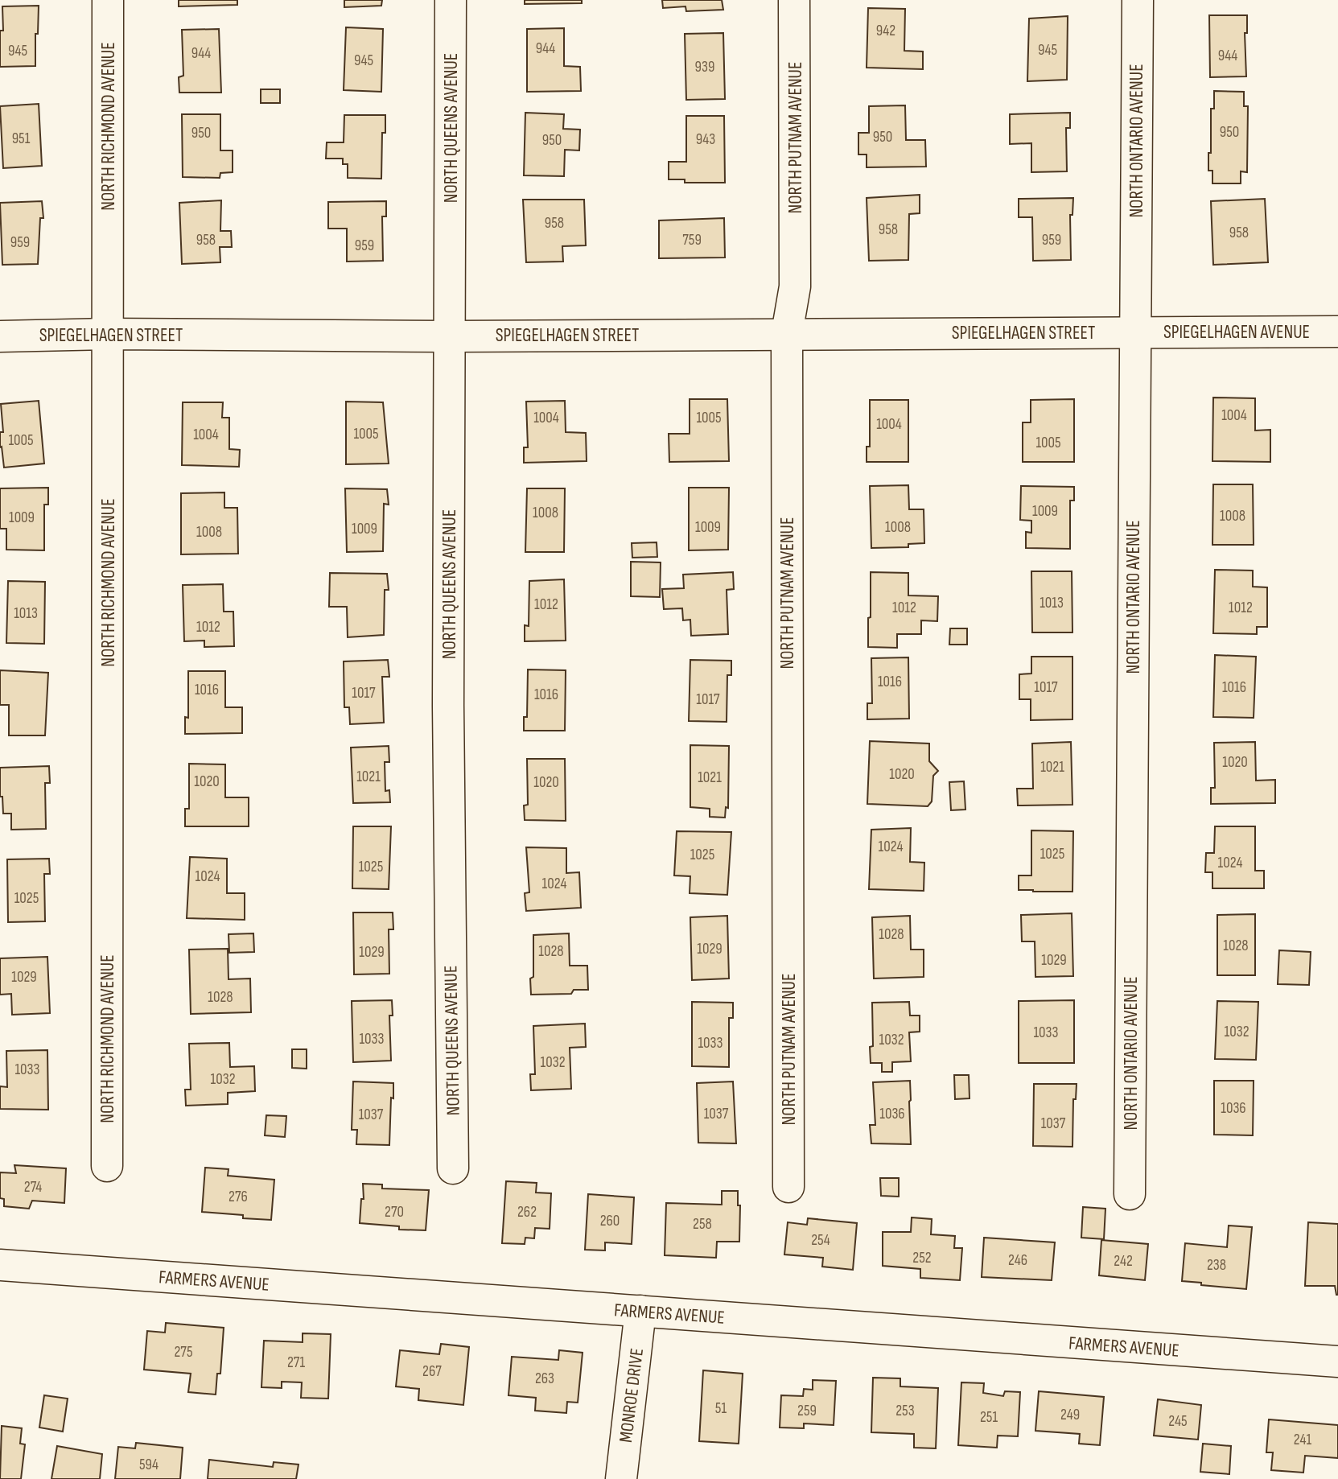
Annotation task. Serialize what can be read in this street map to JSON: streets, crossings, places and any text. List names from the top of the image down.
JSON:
{
  "streets": {
    "street": [
      "NORTH RICHMOND AVENUE",
      "NORTH QUEENS AVENUE",
      "NORTH PUTNAM AVENUE",
      "NORTH ONTARIO AVENUE",
      "SPIEGELHAGEN AVENUE",
      "SPIEGELHAGEN STREET",
      "FARMERS AVENUE",
      "MONROE DRIVE"
    ]
  },
  "crossings": [
    ["NORTH RICHMOND AVENUE", "SPIEGELHAGEN STREET"],
    ["NORTH QUEENS AVENUE", "SPIEGELHAGEN STREET"],
    ["NORTH PUTNAM AVENUE", "SPIEGELHAGEN STREET"],
    ["NORTH ONTARIO AVENUE", "SPIEGELHAGEN AVENUE"],
    ["NORTH ONTARIO AVENUE", "SPIEGELHAGEN STREET"],
    ["SPIEGELHAGEN AVENUE", "SPIEGELHAGEN STREET"],
    ["FARMERS AVENUE", "MONROE DRIVE"]
  ],
  "house_numbers": [
    "942",
    "944",
    "945",
    "945",
    "944",
    "944",
    "945",
    "939",
    "950",
    "950",
    "950",
    "951",
    "943",
    "950",
    "958",
    "958",
    "958",
    "958",
    "759",
    "959",
    "959",
    "959",
    "1004",
    "1004",
    "1005",
    "1004",
    "1005",
    "1004",
    "1005",
    "1005",
    "1009",
    "1008",
    "1008",
    "1009",
    "1009",
    "1008",
    "1009",
    "1008",
    "1013",
    "1012",
    "1012",
    "1012",
    "1013",
    "1012",
    "1016",
    "1017",
    "1016",
    "1016",
    "1017",
    "1016",
    "1017",
    "1020",
    "1021",
    "1020",
    "1021",
    "1021",
    "1020",
    "1020",
    "1024",
    "1025",
    "1025",
    "1024",
    "1025",
    "1024",
    "1024",
    "1025",
    "1028",
    "1028",
    "1029",
    "1028",
    "1029",
    "1029",
    "1029",
    "1028",
    "1032",
    "1033",
    "1033",
    "1032",
    "1033",
    "1032",
    "1033",
    "1032",
    "1036",
    "1037",
    "1036",
    "1037",
    "1037",
    "274",
    "276",
    "270",
    "262",
    "260",
    "258",
    "254",
    "252",
    "246",
    "242",
    "238",
    "275",
    "271",
    "267",
    "263",
    "51",
    "259",
    "253",
    "249",
    "251",
    "245",
    "241",
    "594"
  ]
}
